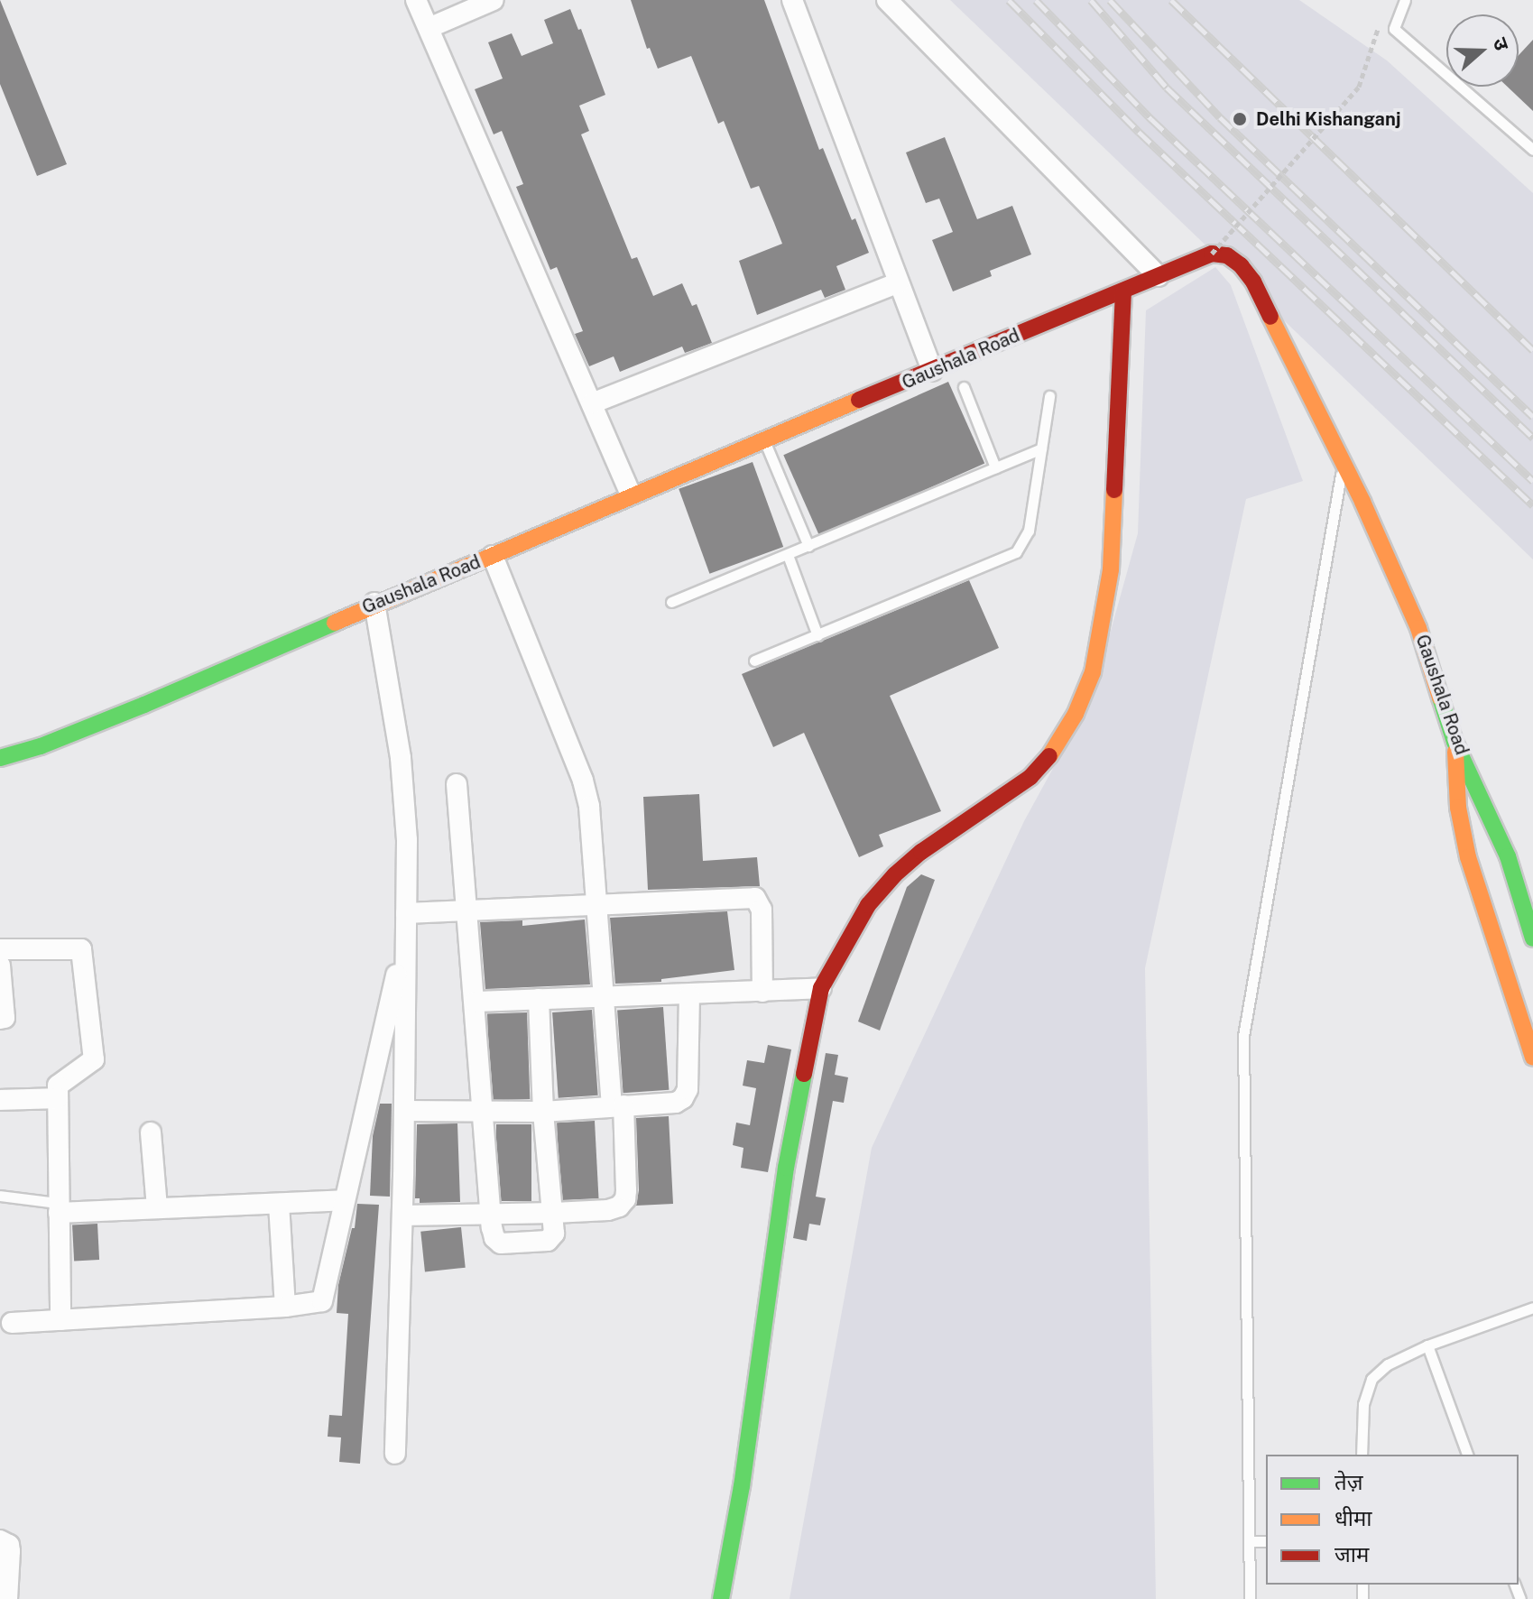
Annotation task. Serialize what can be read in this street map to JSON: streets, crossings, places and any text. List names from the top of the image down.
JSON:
{
  "streets": {
    "street": ["Gaushala Road"]
  },
  "places": ["Delhi Kishanganj"],
  "legend": ["तेज़", "धीमा", "जाम"],
  "north": "right"
}
